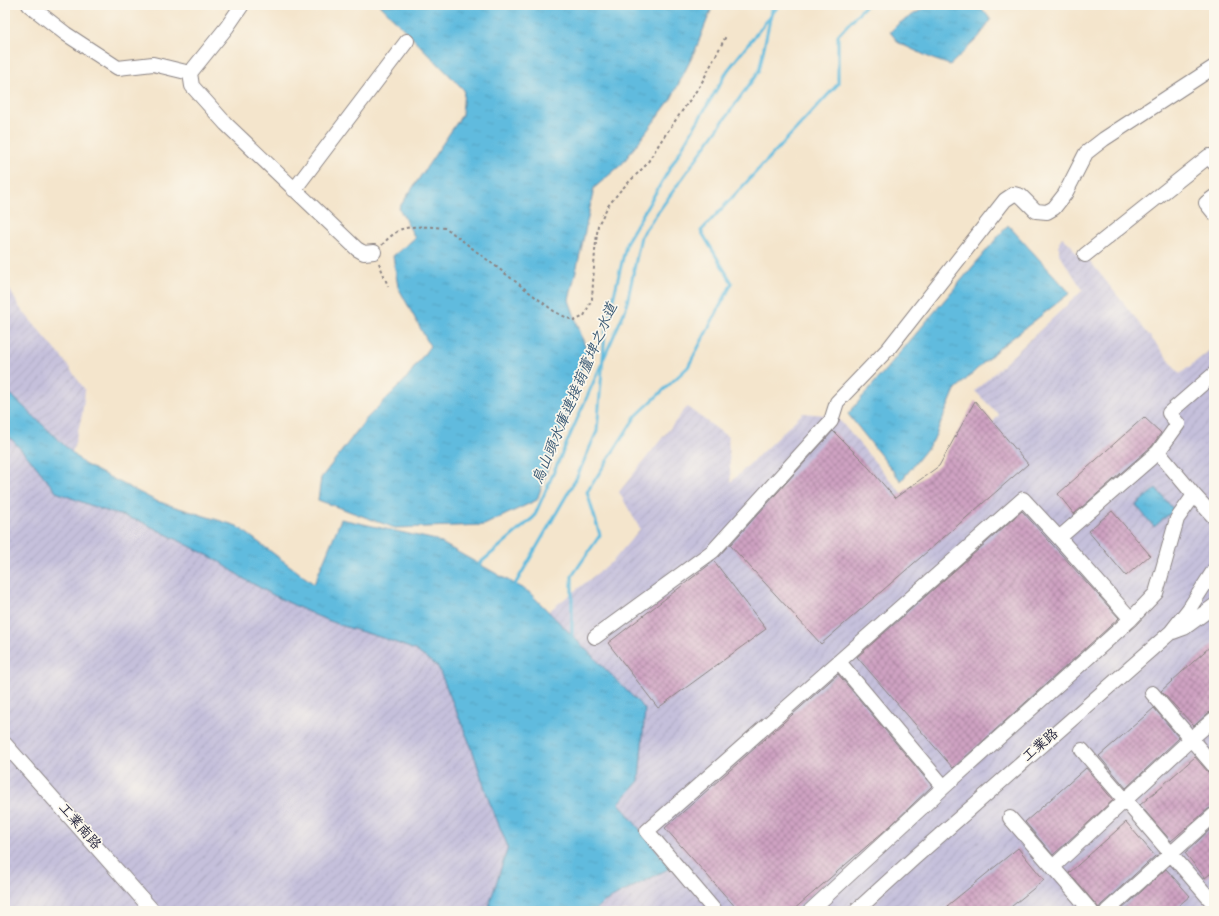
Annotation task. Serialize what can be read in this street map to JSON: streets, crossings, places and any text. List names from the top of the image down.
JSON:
{
  "streets": {
    "street": ["工業路", "工業南路"]
  },
  "water": ["烏山頭水庫連接葫蘆埤之水道"]
}
